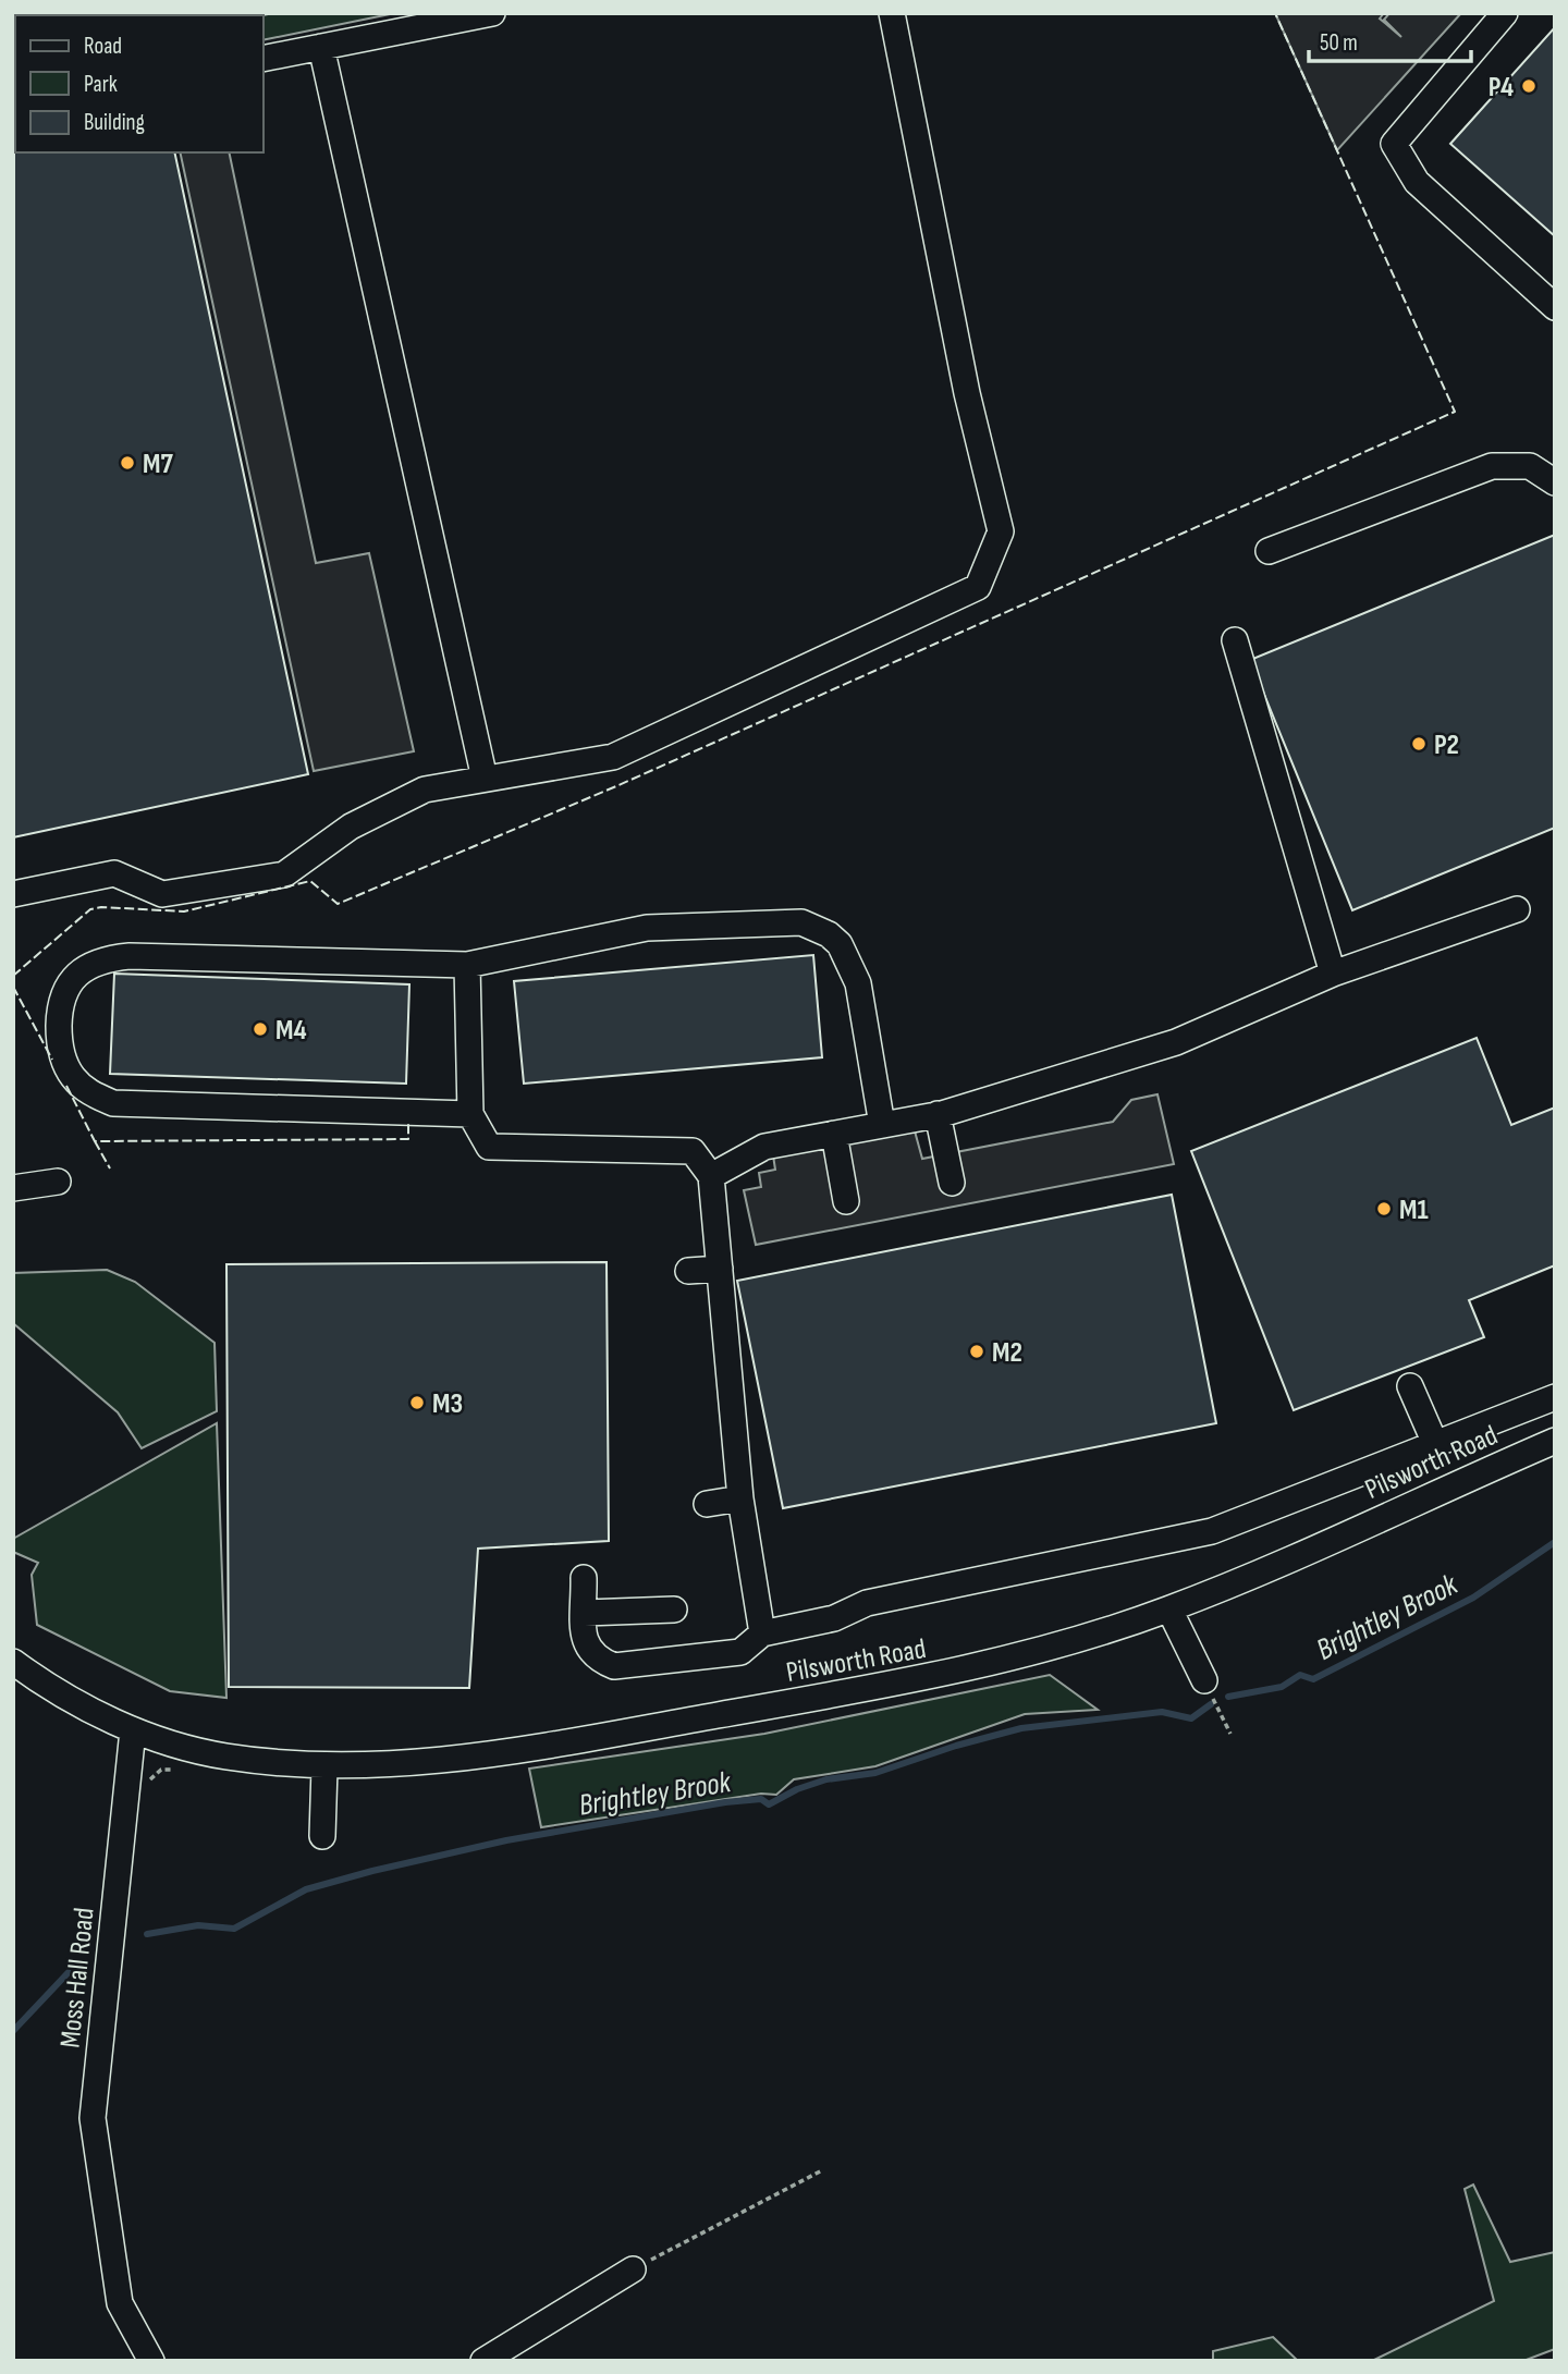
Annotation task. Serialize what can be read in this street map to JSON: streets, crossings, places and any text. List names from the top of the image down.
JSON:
{
  "streets": {
    "street": ["Pilsworth Road", "Moss Hall Road"]
  },
  "crossings": [
    ["Pilsworth Road", "Moss Hall Road"]
  ],
  "water": ["Brightley Brook"],
  "places": [
    "P4",
    "M7",
    "P2",
    "M4",
    "M1",
    "M2",
    "M3"
  ],
  "legend": ["Road", "Park", "Building"],
  "scale_bar": "50 m"
}
